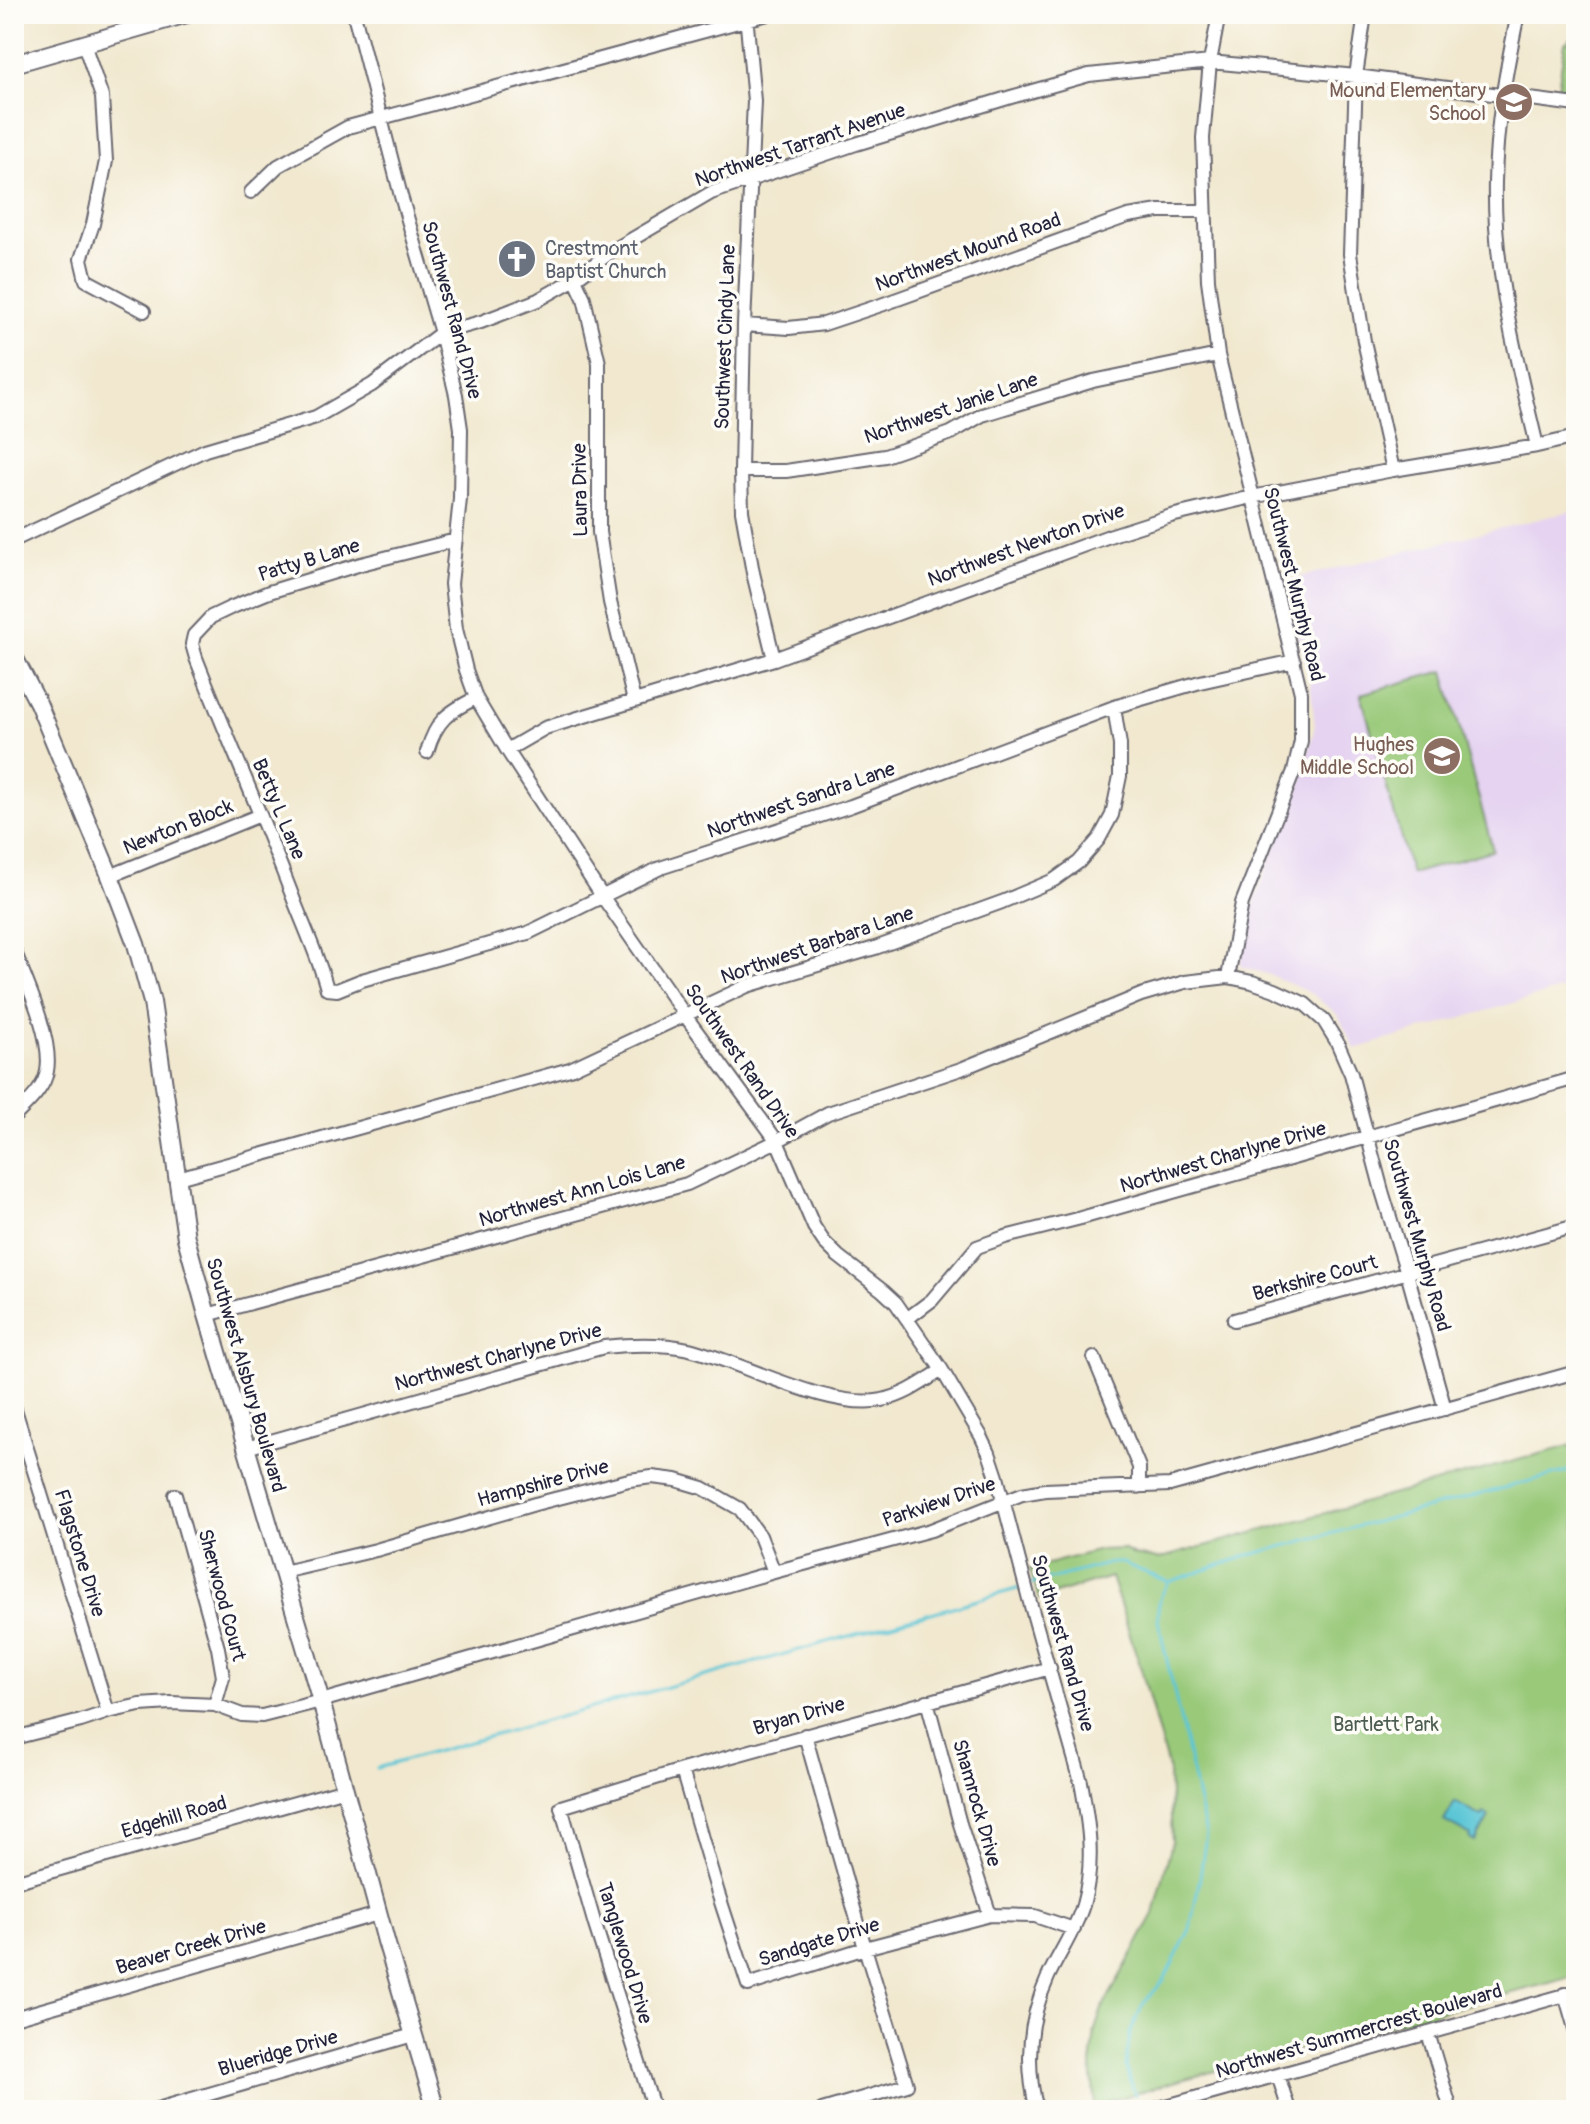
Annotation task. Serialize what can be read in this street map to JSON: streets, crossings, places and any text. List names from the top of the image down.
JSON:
{
  "streets": {
    "main road": ["Southwest Alsbury Boulevard"],
    "street": [
      "Northwest Tarrant Avenue",
      "Northwest Mound Road",
      "Southwest Rand Drive",
      "Southwest Cindy Lane",
      "Northwest Janie Lane",
      "Laura Drive",
      "Northwest Newton Drive",
      "Patty B Lane",
      "Southwest Murphy Road",
      "Northwest Sandra Lane",
      "Betty L Lane",
      "Newton Block",
      "Northwest Barbara Lane",
      "Northwest Charlyne Drive",
      "Northwest Ann Lois Lane",
      "Berkshire Court",
      "Hampshire Drive",
      "Parkview Drive",
      "Flagstone Drive",
      "Sherwood Court",
      "Bryan Drive",
      "Shamrock Drive",
      "Edgehill Road",
      "Sandgate Drive",
      "Beaver Creek Drive",
      "Tanglewood Drive",
      "Northwest Summercrest Boulevard",
      "Blueridge Drive"
    ]
  },
  "crossings": [
    ["Northwest Tarrant Avenue", "Southwest Rand Drive"],
    ["Northwest Tarrant Avenue", "Southwest Cindy Lane"],
    ["Northwest Tarrant Avenue", "Laura Drive"],
    ["Northwest Tarrant Avenue", "Southwest Murphy Road"],
    ["Northwest Mound Road", "Southwest Cindy Lane"],
    ["Northwest Mound Road", "Southwest Murphy Road"],
    ["Southwest Rand Drive", "Northwest Newton Drive"],
    ["Southwest Rand Drive", "Patty B Lane"],
    ["Southwest Rand Drive", "Northwest Sandra Lane"],
    ["Southwest Rand Drive", "Northwest Barbara Lane"],
    ["Southwest Rand Drive", "Northwest Charlyne Drive"],
    ["Southwest Rand Drive", "Northwest Ann Lois Lane"],
    ["Southwest Rand Drive", "Parkview Drive"],
    ["Southwest Rand Drive", "Bryan Drive"],
    ["Southwest Rand Drive", "Sandgate Drive"],
    ["Southwest Cindy Lane", "Northwest Janie Lane"],
    ["Southwest Cindy Lane", "Northwest Newton Drive"],
    ["Northwest Janie Lane", "Southwest Murphy Road"],
    ["Laura Drive", "Northwest Newton Drive"],
    ["Northwest Newton Drive", "Southwest Murphy Road"],
    ["Patty B Lane", "Betty L Lane"],
    ["Southwest Murphy Road", "Northwest Sandra Lane"],
    ["Southwest Murphy Road", "Northwest Charlyne Drive"],
    ["Southwest Murphy Road", "Northwest Ann Lois Lane"],
    ["Southwest Murphy Road", "Berkshire Court"],
    ["Southwest Murphy Road", "Parkview Drive"],
    ["Northwest Sandra Lane", "Betty L Lane"],
    ["Northwest Sandra Lane", "Northwest Barbara Lane"],
    ["Betty L Lane", "Newton Block"],
    ["Newton Block", "Southwest Alsbury Boulevard"],
    ["Northwest Barbara Lane", "Southwest Alsbury Boulevard"],
    ["Northwest Charlyne Drive", "Southwest Alsbury Boulevard"],
    ["Northwest Ann Lois Lane", "Southwest Alsbury Boulevard"],
    ["Southwest Alsbury Boulevard", "Hampshire Drive"],
    ["Southwest Alsbury Boulevard", "Parkview Drive"],
    ["Southwest Alsbury Boulevard", "Edgehill Road"],
    ["Southwest Alsbury Boulevard", "Beaver Creek Drive"],
    ["Southwest Alsbury Boulevard", "Blueridge Drive"],
    ["Hampshire Drive", "Parkview Drive"],
    ["Parkview Drive", "Flagstone Drive"],
    ["Parkview Drive", "Sherwood Court"],
    ["Bryan Drive", "Shamrock Drive"],
    ["Bryan Drive", "Sandgate Drive"],
    ["Bryan Drive", "Tanglewood Drive"],
    ["Shamrock Drive", "Sandgate Drive"]
  ],
  "parks": ["Bartlett Park"],
  "places": {
    "school or university": ["Mound Elementary School", "Hughes Middle School"],
    "church": ["Crestmont Baptist Church"]
  }
}
